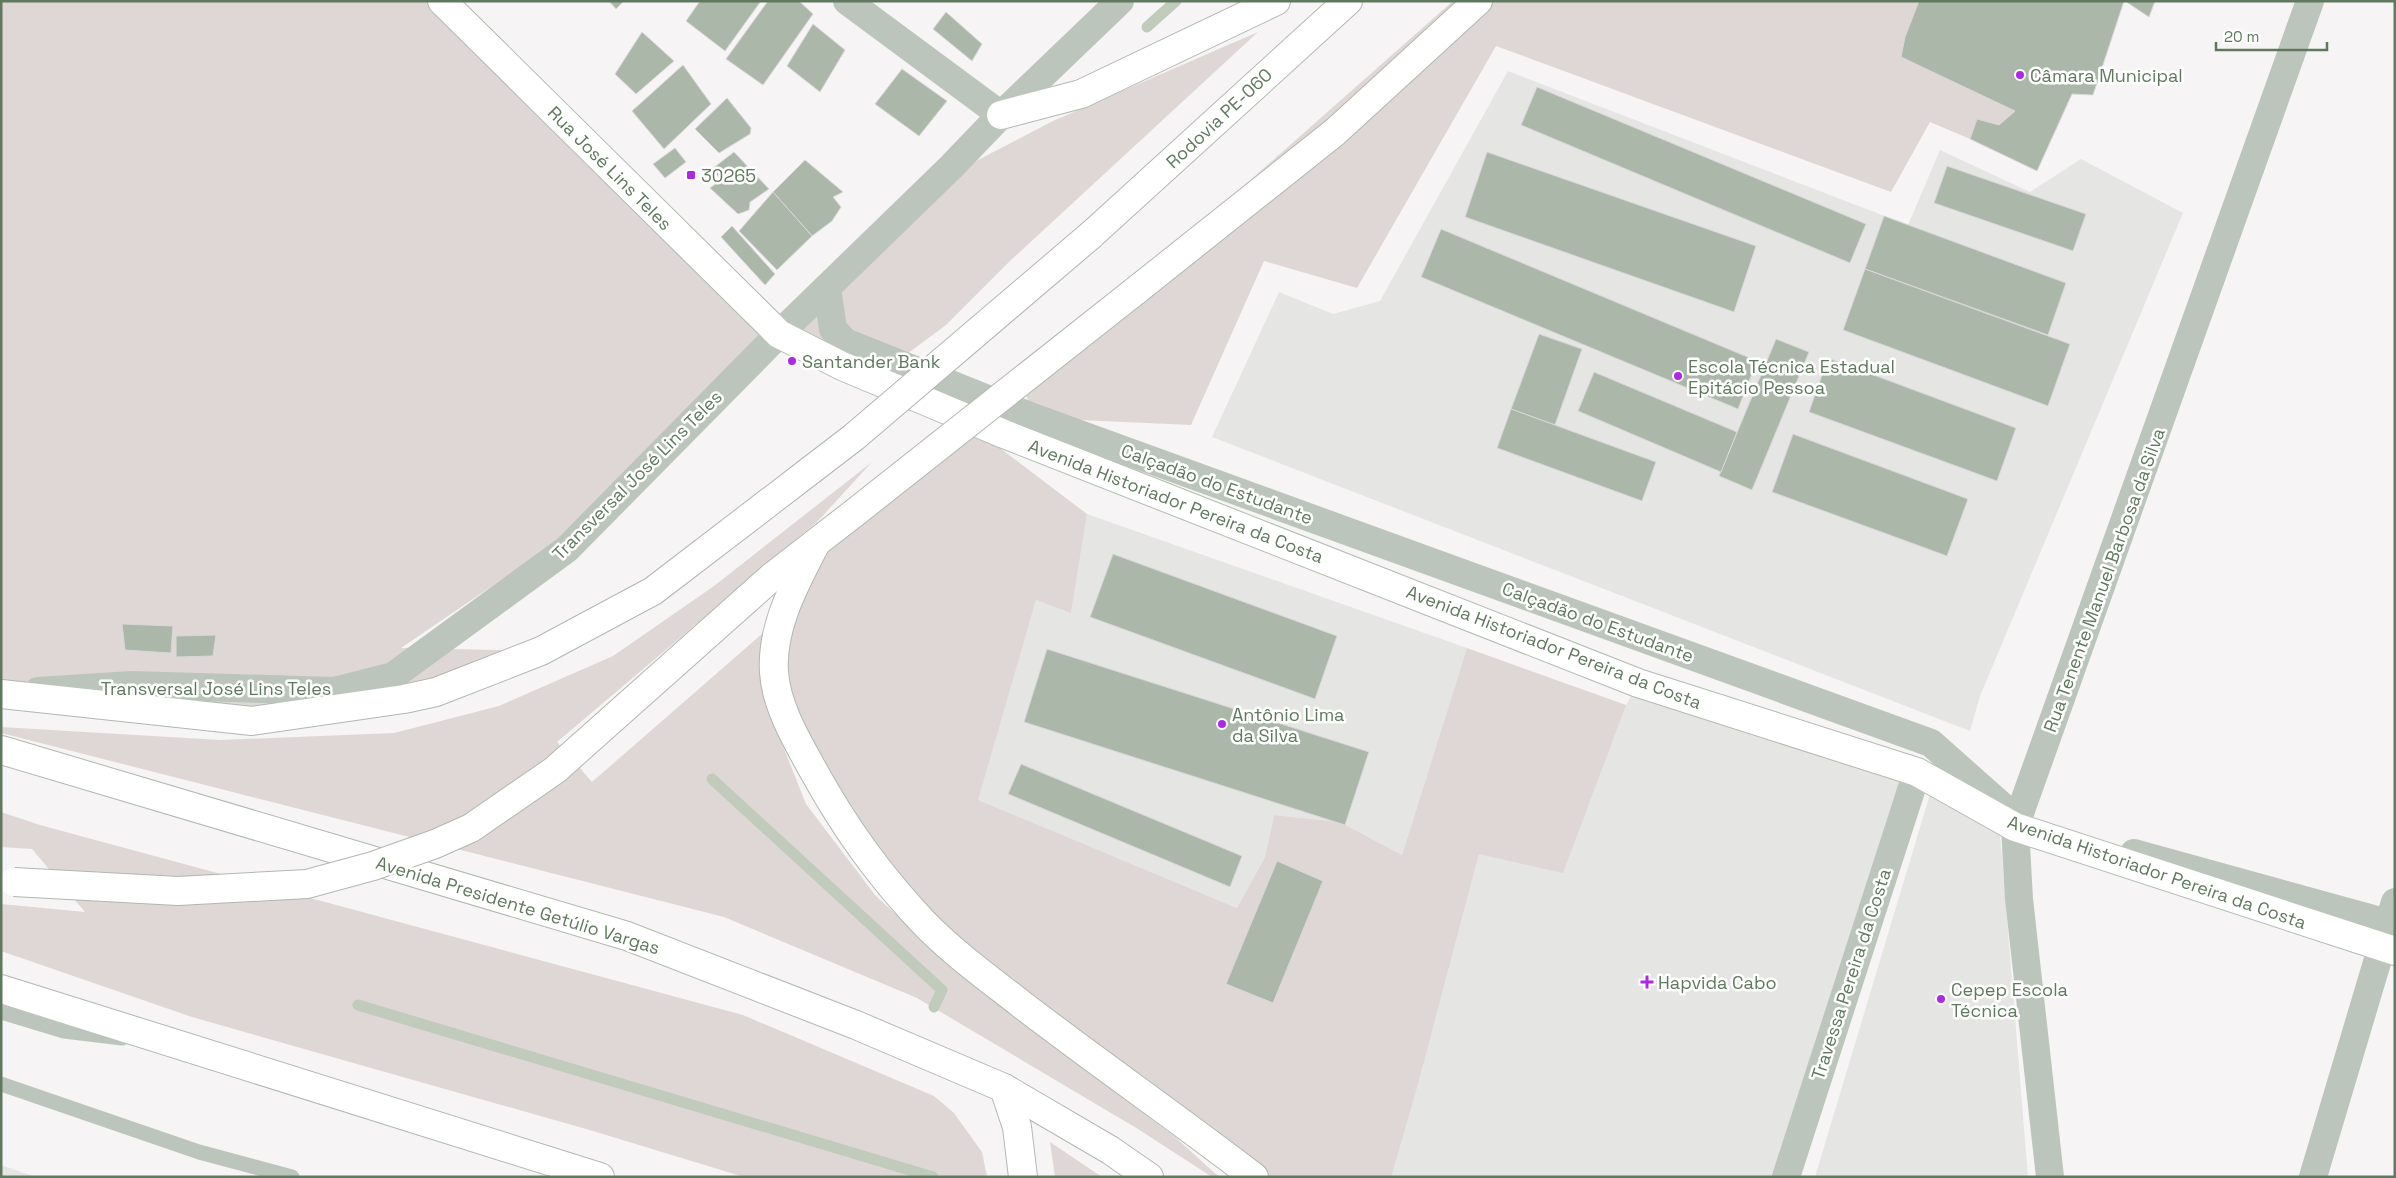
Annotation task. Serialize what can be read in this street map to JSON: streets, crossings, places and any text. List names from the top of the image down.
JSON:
{
  "streets": {
    "main road": [
      "Rodovia PE-060",
      "Rua José Lins Teles",
      "Avenida Historiador Pereira da Costa",
      "Avenida Presidente Getúlio Vargas"
    ],
    "street": [
      "Transversal José Lins Teles",
      "Calçadão do Estudante",
      "Rua Tenente Manuel Barbosa da Silva",
      "Travessa Pereira da Costa"
    ]
  },
  "crossings": [
    ["Rodovia PE-060", "Transversal José Lins Teles"],
    ["Rua José Lins Teles", "Transversal José Lins Teles"],
    ["Rua José Lins Teles", "Avenida Historiador Pereira da Costa"],
    ["Transversal José Lins Teles", "Calçadão do Estudante"],
    ["Transversal José Lins Teles", "Avenida Historiador Pereira da Costa"],
    ["Calçadão do Estudante", "Avenida Historiador Pereira da Costa"],
    ["Calçadão do Estudante", "Rua Tenente Manuel Barbosa da Silva"],
    ["Avenida Historiador Pereira da Costa", "Rua Tenente Manuel Barbosa da Silva"],
    ["Avenida Historiador Pereira da Costa", "Travessa Pereira da Costa"]
  ],
  "places": {
    "other": [
      "Câmara Municipal",
      "Santander Bank",
      "Escola Técnica Estadual Epitácio Pessoa",
      "Antônio Lima da Silva",
      "Cepep Escola Técnica"
    ],
    "transit": ["30265"],
    "health": ["Hapvida Cabo"]
  },
  "scale_bar": "20 m"
}
